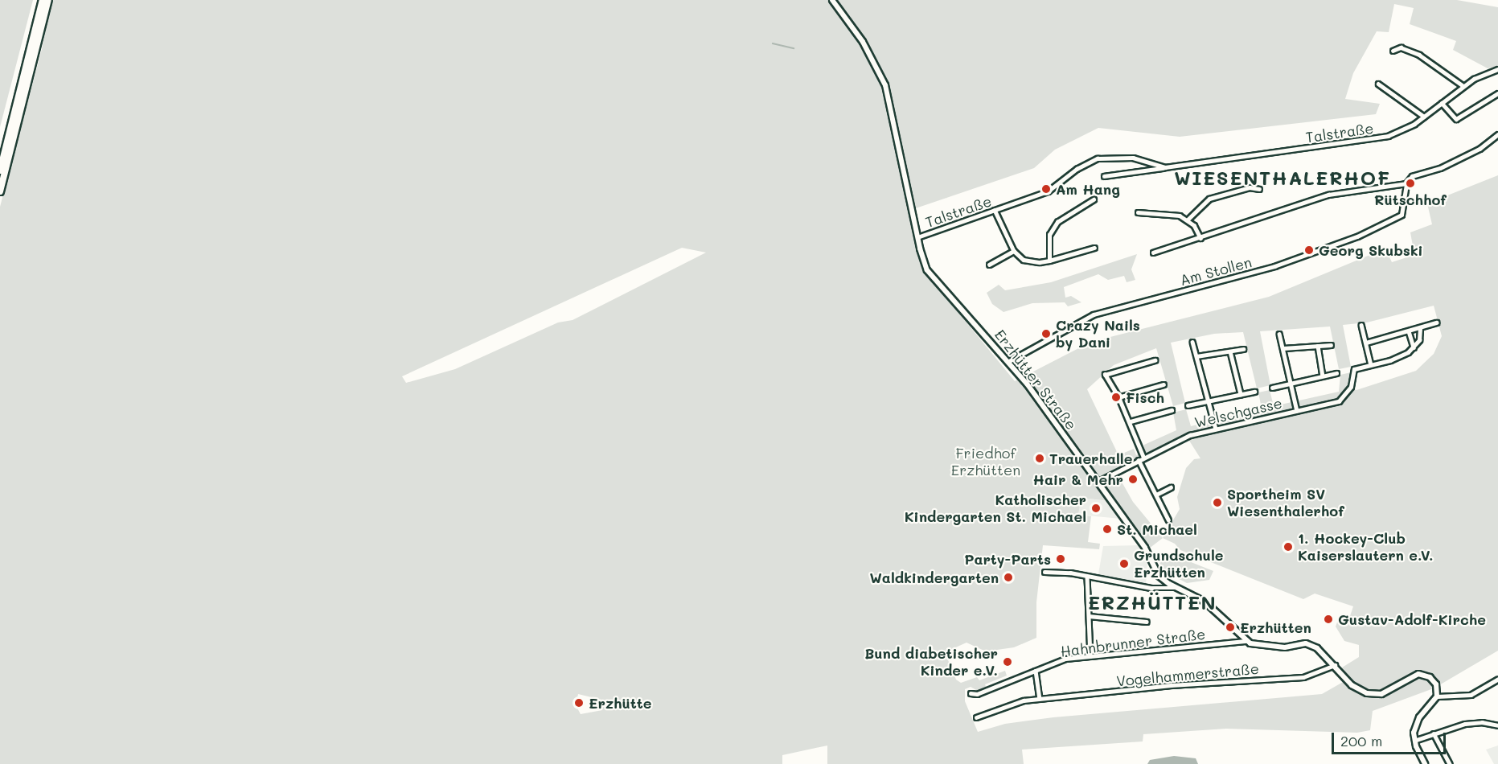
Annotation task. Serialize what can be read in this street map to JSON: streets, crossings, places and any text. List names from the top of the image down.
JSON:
{
  "streets": {
    "street": [
      "Talstraße",
      "Am Stollen",
      "Erzhütter Straße",
      "Welschgasse",
      "Hahnbrunner Straße",
      "Vogelhammerstraße"
    ]
  },
  "crossings": [
    ["Talstraße", "Erzhütter Straße"],
    ["Am Stollen", "Erzhütter Straße"],
    ["Erzhütter Straße", "Welschgasse"],
    ["Erzhütter Straße", "Hahnbrunner Straße"]
  ],
  "districts": ["WIESENTHALERHOF", "ERZHÜTTEN"],
  "parks": ["Friedhof Erzhütten"],
  "places": [
    "Rütschhof",
    "Am Hang",
    "Georg Skubski",
    "Crazy Nails by Dani",
    "Fisch",
    "Trauerhalle",
    "Hair & Mehr",
    "Sportheim SV Wiesenthalerhof",
    "Katholischer Kindergarten St. Michael",
    "St. Michael",
    "1. Hockey-Club Kaiserslautern e.V.",
    "Party-Parts",
    "Grundschule Erzhütten",
    "Waldkindergarten",
    "Gustav-Adolf-Kirche",
    "Erzhütten",
    "Bund diabetischer Kinder e.V.",
    "Erzhütte"
  ],
  "scale_bar": "200 m"
}
